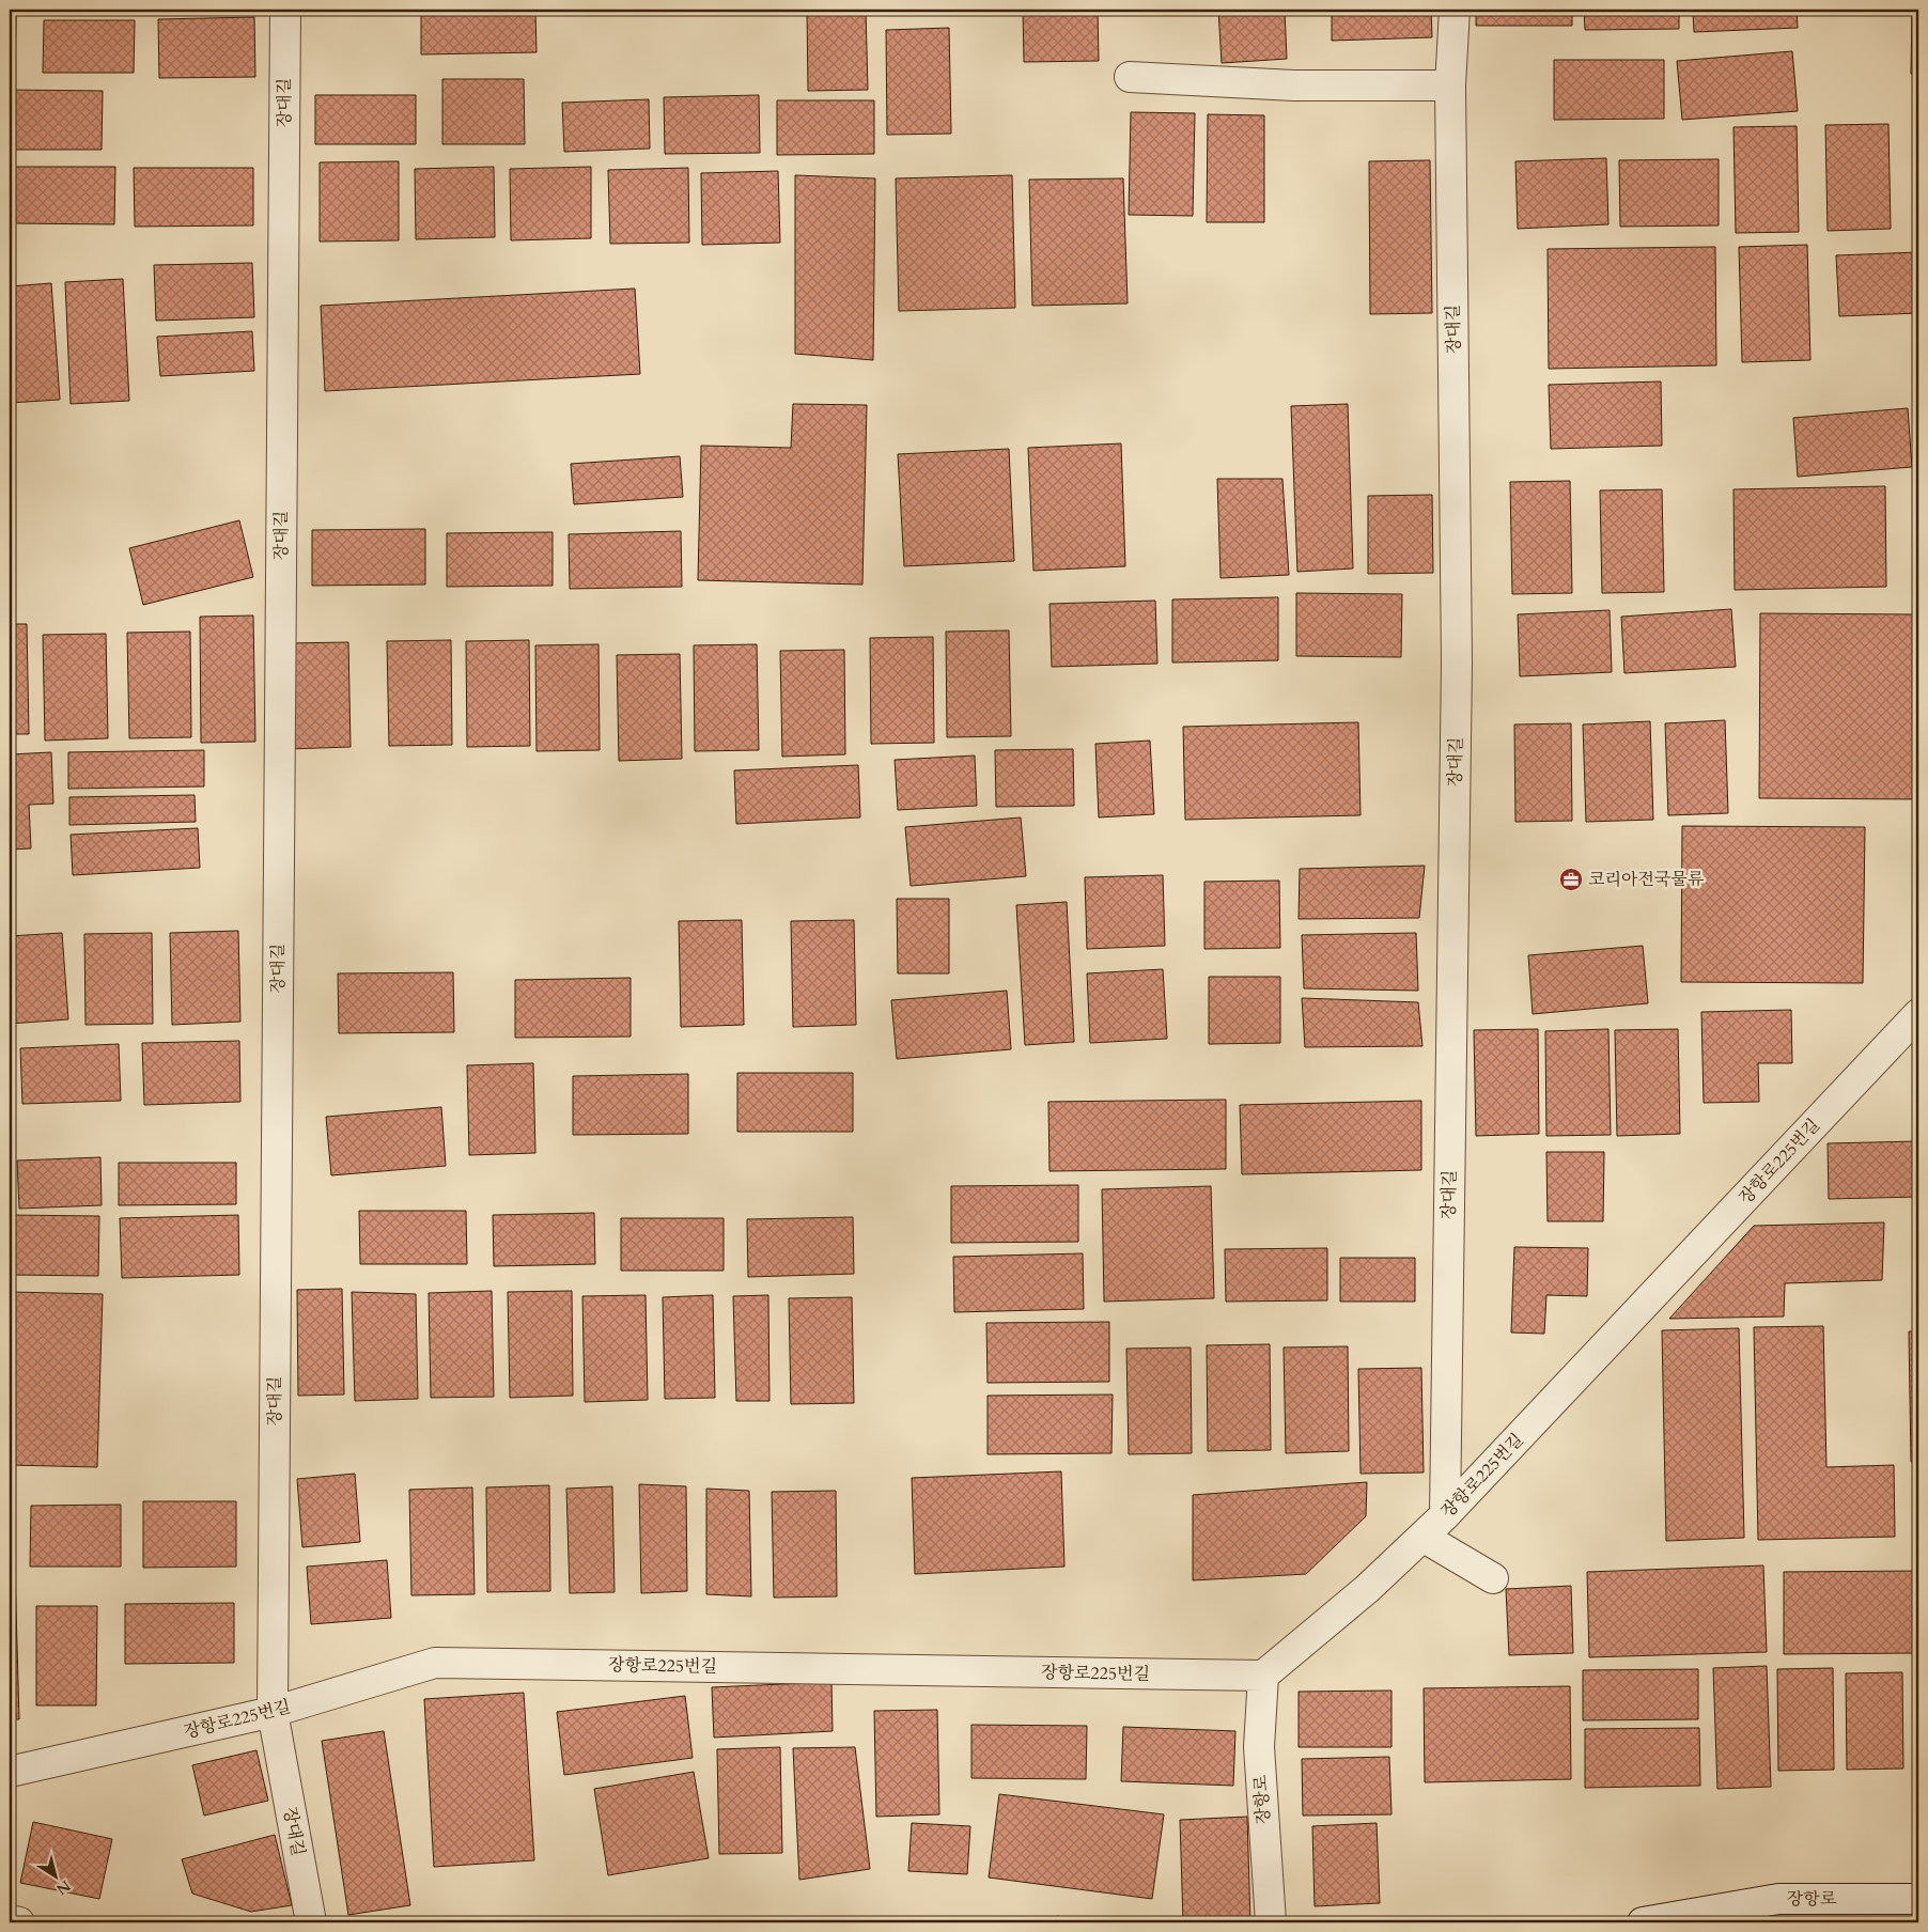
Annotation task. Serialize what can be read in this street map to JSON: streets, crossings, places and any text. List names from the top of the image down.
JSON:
{
  "streets": {
    "street": ["장대길", "장항로225번길", "장항로"]
  },
  "crossings": [
    ["장대길", "장항로225번길"],
    ["장항로225번길", "장항로"]
  ],
  "places": {
    "office": ["코리아전국물류"]
  },
  "north": "bottom right"
}
